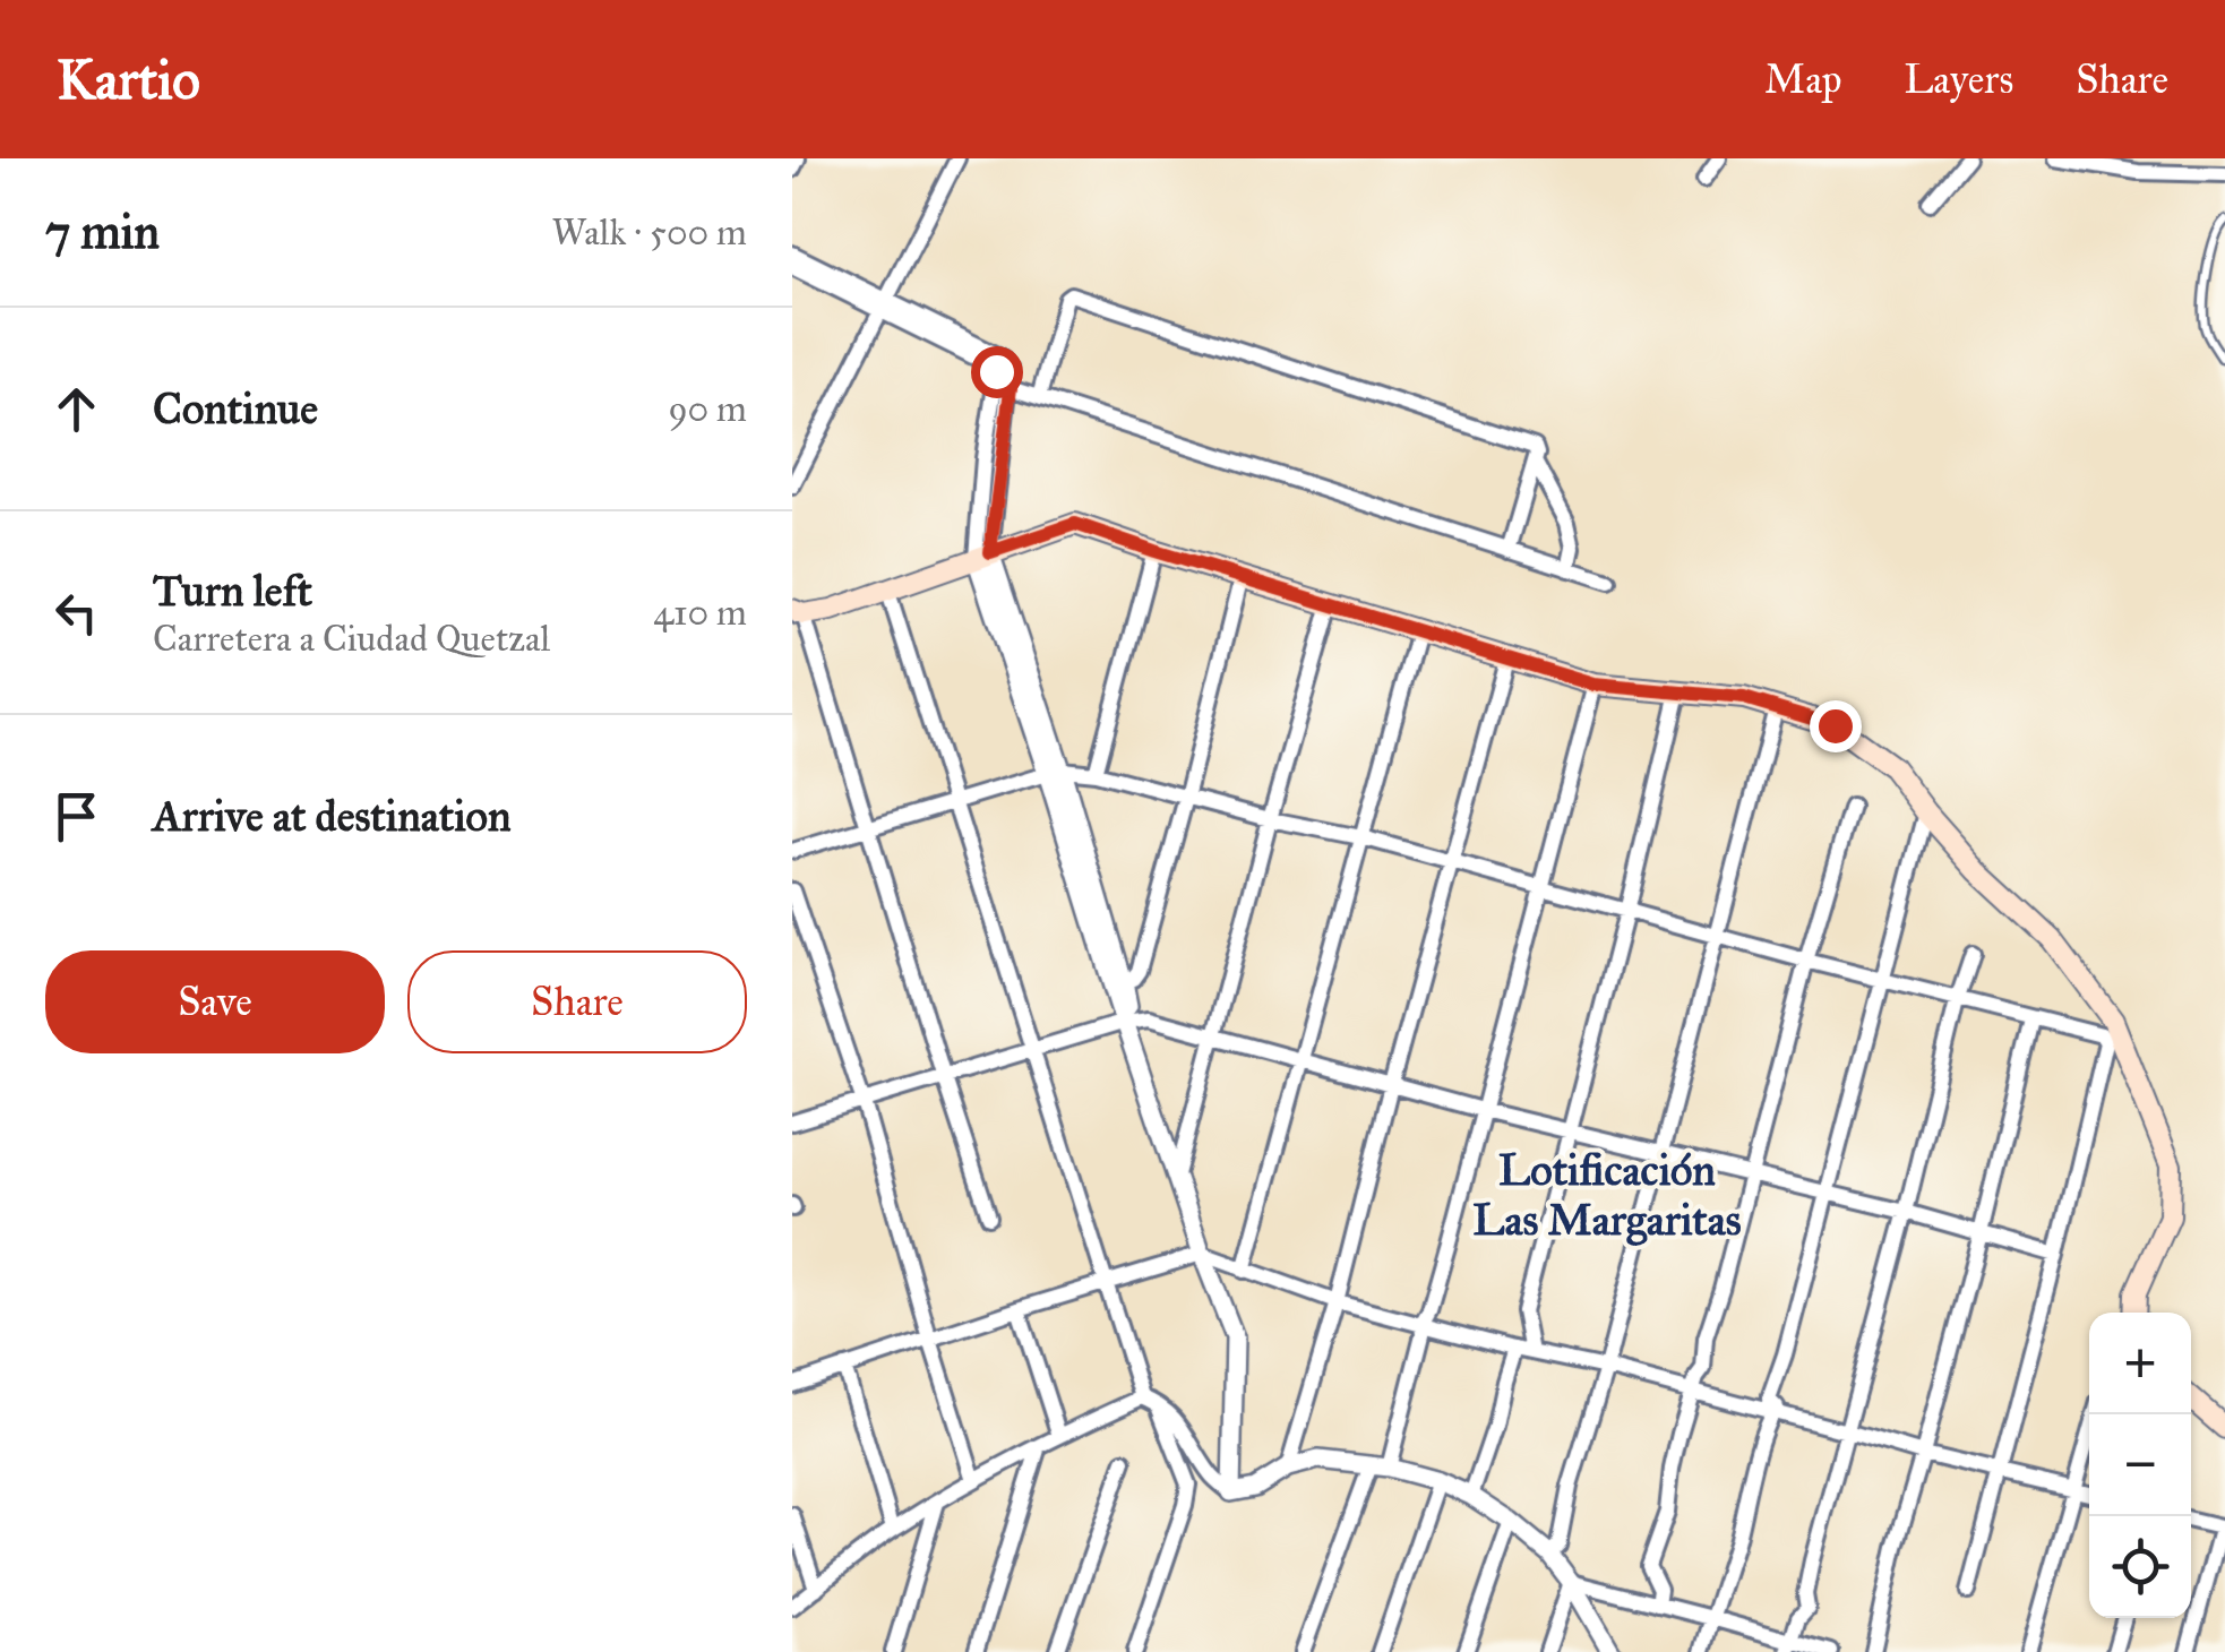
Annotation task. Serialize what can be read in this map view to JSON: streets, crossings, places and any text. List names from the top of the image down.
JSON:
{
  "districts": ["Lotificación Las Margaritas"],
  "page": {
    "header": "Kartio",
    "nav": ["Map", "Layers", "Share"],
    "heading": ["7 min", "Walk · 500 m"],
    "list": [
      ["Continue", "90 m"],
      ["Turn left", "Carretera a Ciudad Quetzal", "410 m"],
      "Arrive at destination"
    ],
    "buttons": ["Save", "Share"],
    "map_buttons": ["+", "−"]
  }
}
